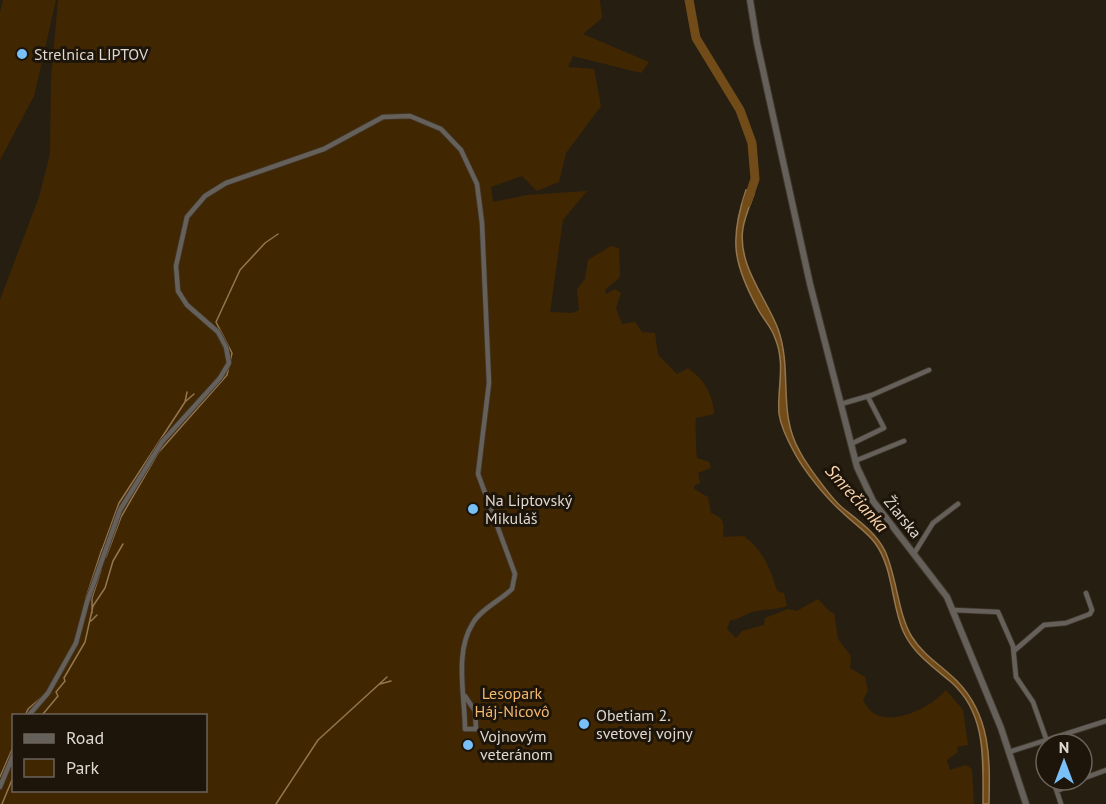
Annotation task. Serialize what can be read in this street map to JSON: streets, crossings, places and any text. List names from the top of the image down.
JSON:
{
  "streets": {
    "street": ["Žiarska"]
  },
  "water": ["Smrečianka"],
  "parks": ["Lesopark Háj-Nicovô"],
  "places": [
    "Strelnica LIPTOV",
    "Na Liptovský Mikuláš",
    "Obetiam 2. svetovej vojny",
    "Vojnovým veteránom"
  ],
  "legend": ["Road", "Park"],
  "north": "top"
}
